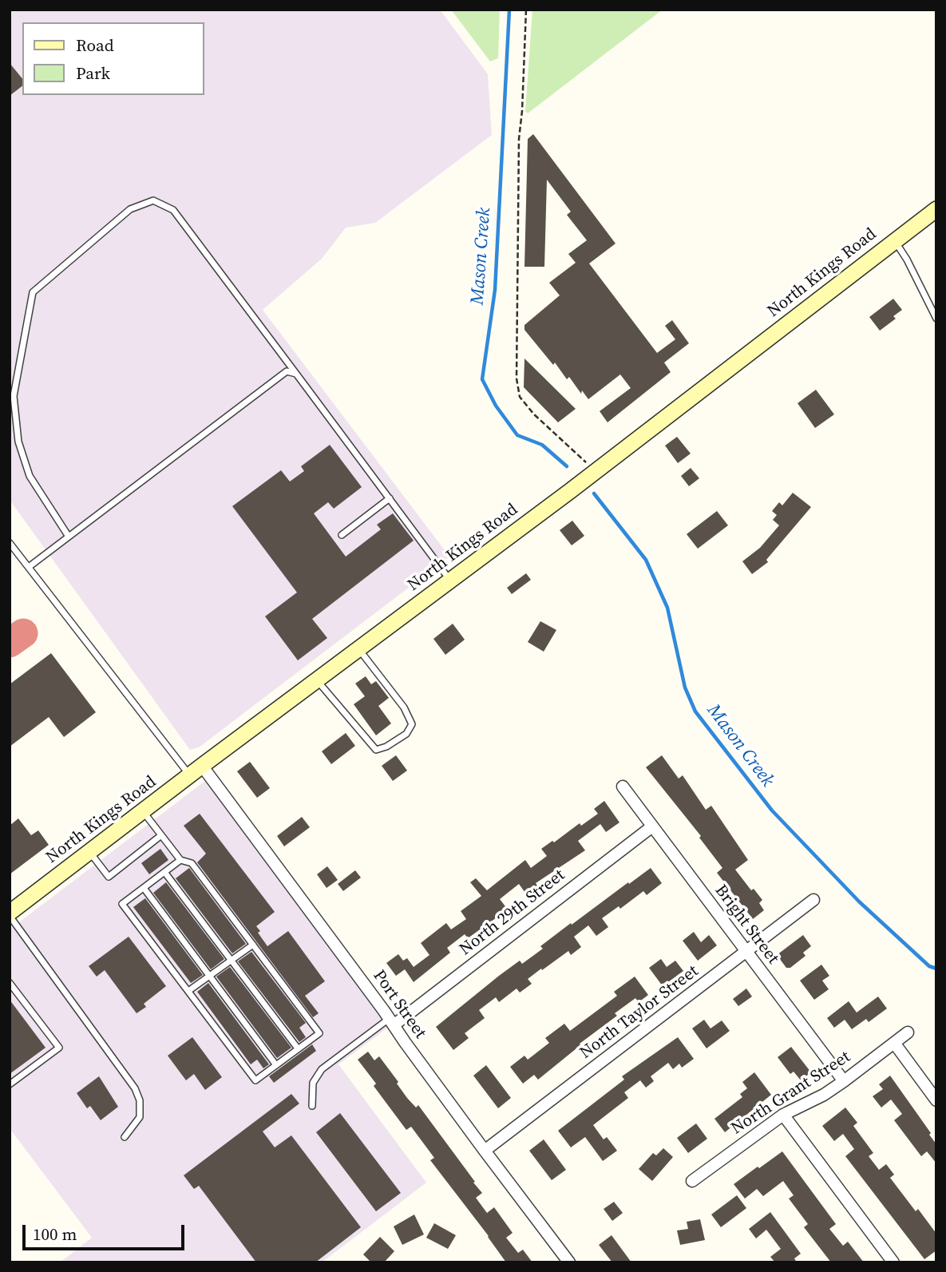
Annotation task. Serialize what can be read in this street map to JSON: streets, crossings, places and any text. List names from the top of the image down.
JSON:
{
  "streets": {
    "main road": ["North Kings Road"],
    "street": [
      "North 29th Street",
      "Bright Street",
      "Port Street",
      "North Taylor Street",
      "North Grant Street"
    ]
  },
  "crossings": [
    ["North Kings Road", "Port Street"],
    ["North 29th Street", "Bright Street"],
    ["North 29th Street", "Port Street"],
    ["Bright Street", "North Taylor Street"],
    ["Bright Street", "North Grant Street"],
    ["Port Street", "North Taylor Street"]
  ],
  "water": ["Mason Creek"],
  "legend": ["Road", "Park"],
  "scale_bar": "100 m"
}
